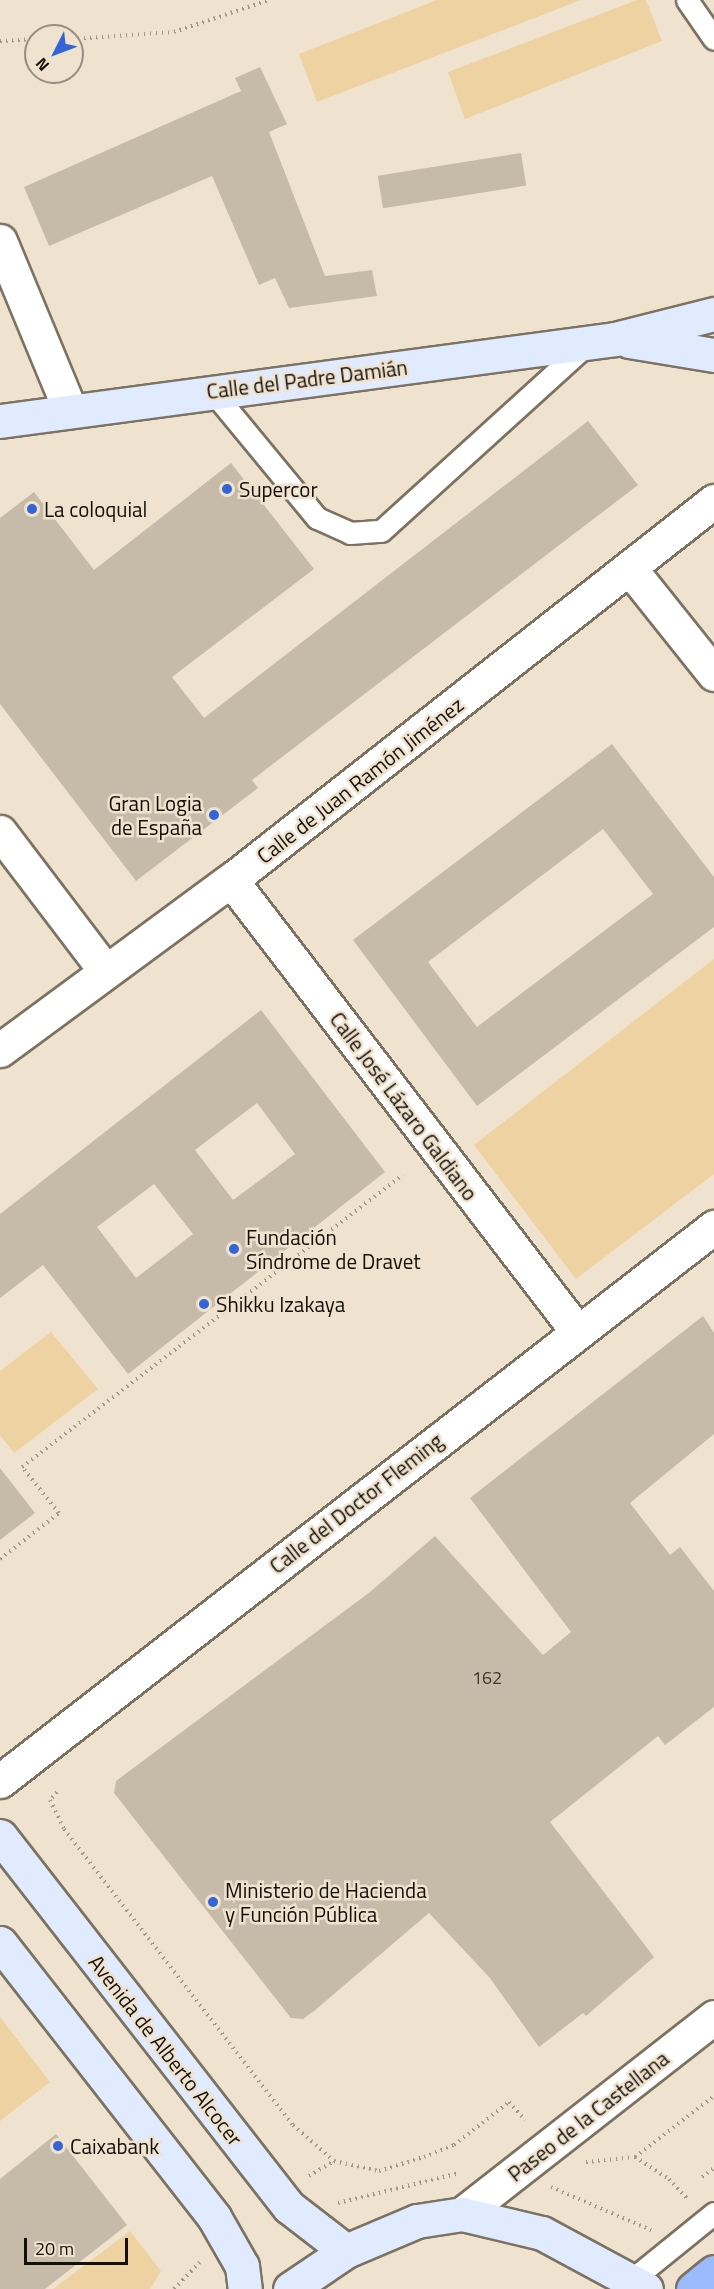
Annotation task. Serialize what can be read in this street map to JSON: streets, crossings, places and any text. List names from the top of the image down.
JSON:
{
  "streets": {
    "main road": ["Calle del Padre Damián", "Avenida de Alberto Alcocer"],
    "street": [
      "Calle de Juan Ramón Jiménez",
      "Calle José Lázaro Galdiano",
      "Calle del Doctor Fleming",
      "Paseo de la Castellana"
    ]
  },
  "crossings": [
    ["Calle de Juan Ramón Jiménez", "Calle José Lázaro Galdiano"],
    ["Calle José Lázaro Galdiano", "Calle del Doctor Fleming"]
  ],
  "places": [
    "Supercor",
    "La coloquial",
    "Gran Logia de España",
    "Fundación Síndrome de Dravet",
    "Shikku Izakaya",
    "Ministerio de Hacienda y Función Pública",
    "Caixabank"
  ],
  "house_numbers": ["162"],
  "scale_bar": "20 m",
  "north": "bottom left"
}
